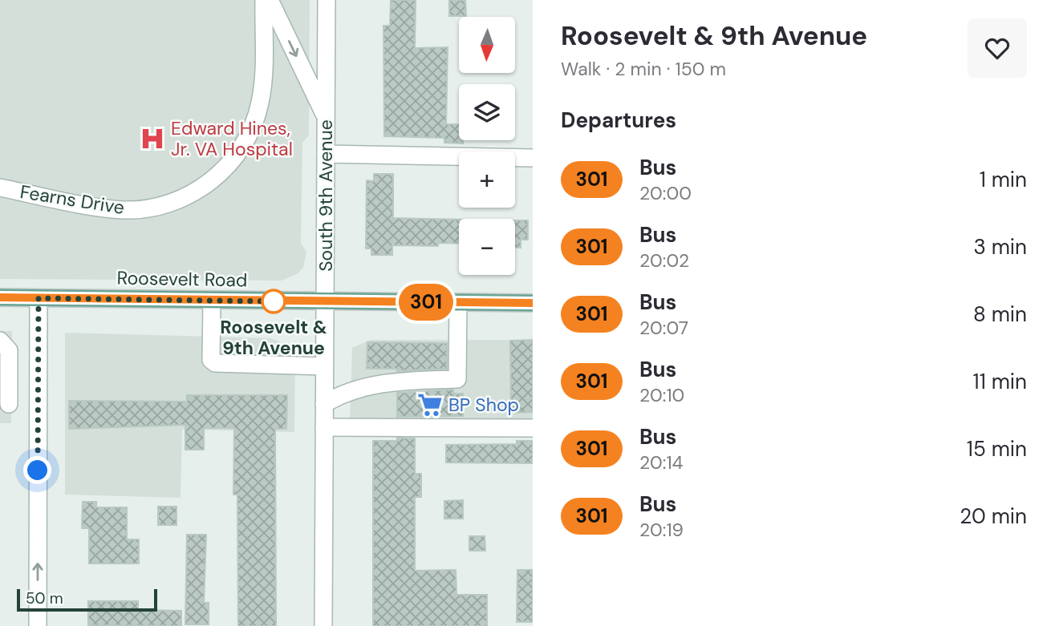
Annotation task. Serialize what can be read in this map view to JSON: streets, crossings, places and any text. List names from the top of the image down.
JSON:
{
  "streets": {
    "main road": ["Roosevelt Road"],
    "street": ["South 9th Avenue", "Fearns Drive"]
  },
  "crossings": [
    ["South 9th Avenue", "Roosevelt Road"]
  ],
  "places": {
    "hospital": ["Edward Hines, Jr. VA Hospital"],
    "other": ["Roosevelt & 9th Avenue"],
    "supermarket": ["BP Shop"]
  },
  "lines": ["bus line 301"],
  "scale_bar": "50 m",
  "north": "bottom",
  "page": {
    "on_map": "301",
    "heading": [
      ["Roosevelt & 9th Avenue", "Walk · 2 min · 150 m"],
      "Departures"
    ],
    "map_buttons": ["+", "−"],
    "list": [
      {
        "mark": "301",
        "name": "Bus",
        "note": "20:00",
        "value": "1 min"
      },
      {
        "mark": "301",
        "name": "Bus",
        "note": "20:02",
        "value": "3 min"
      },
      {
        "mark": "301",
        "name": "Bus",
        "note": "20:07",
        "value": "8 min"
      },
      {
        "mark": "301",
        "name": "Bus",
        "note": "20:10",
        "value": "11 min"
      },
      {
        "mark": "301",
        "name": "Bus",
        "note": "20:14",
        "value": "15 min"
      },
      {
        "mark": "301",
        "name": "Bus",
        "note": "20:19",
        "value": "20 min"
      }
    ],
    "scale": "50 m"
  }
}
